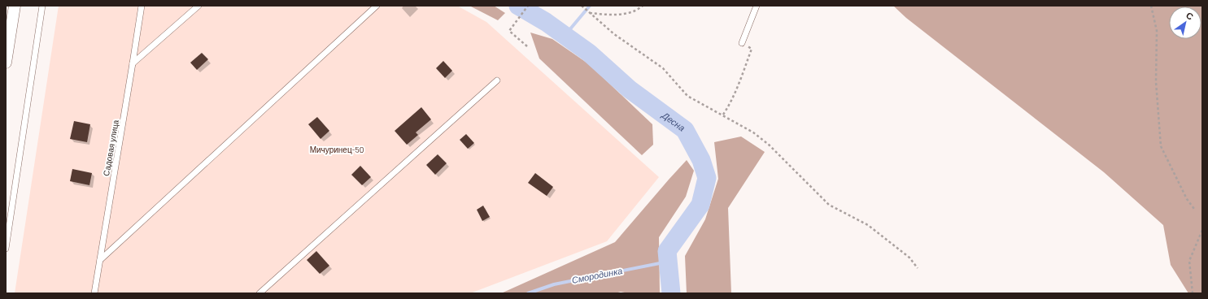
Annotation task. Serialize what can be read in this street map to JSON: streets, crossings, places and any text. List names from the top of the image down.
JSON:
{
  "streets": {
    "lane": ["Садовая улица"]
  },
  "water": ["Десна", "Смородинка"],
  "parks": ["Мичуринец-50"],
  "north": "top right"
}
